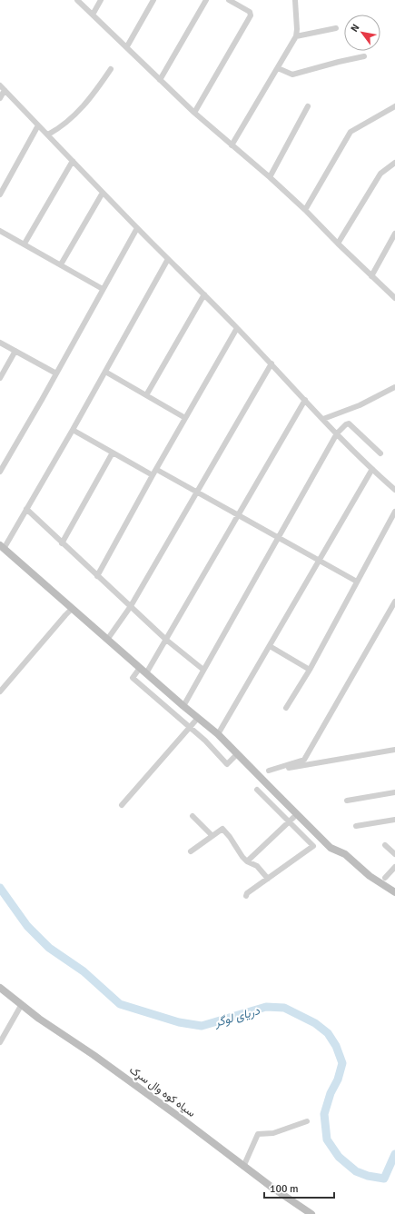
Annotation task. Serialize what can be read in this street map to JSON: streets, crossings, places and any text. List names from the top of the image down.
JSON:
{
  "streets": {
    "street": ["سیاه کوه وال سړک"]
  },
  "water": ["دریای لوگر"],
  "scale_bar": "100 m",
  "north": "top left"
}
